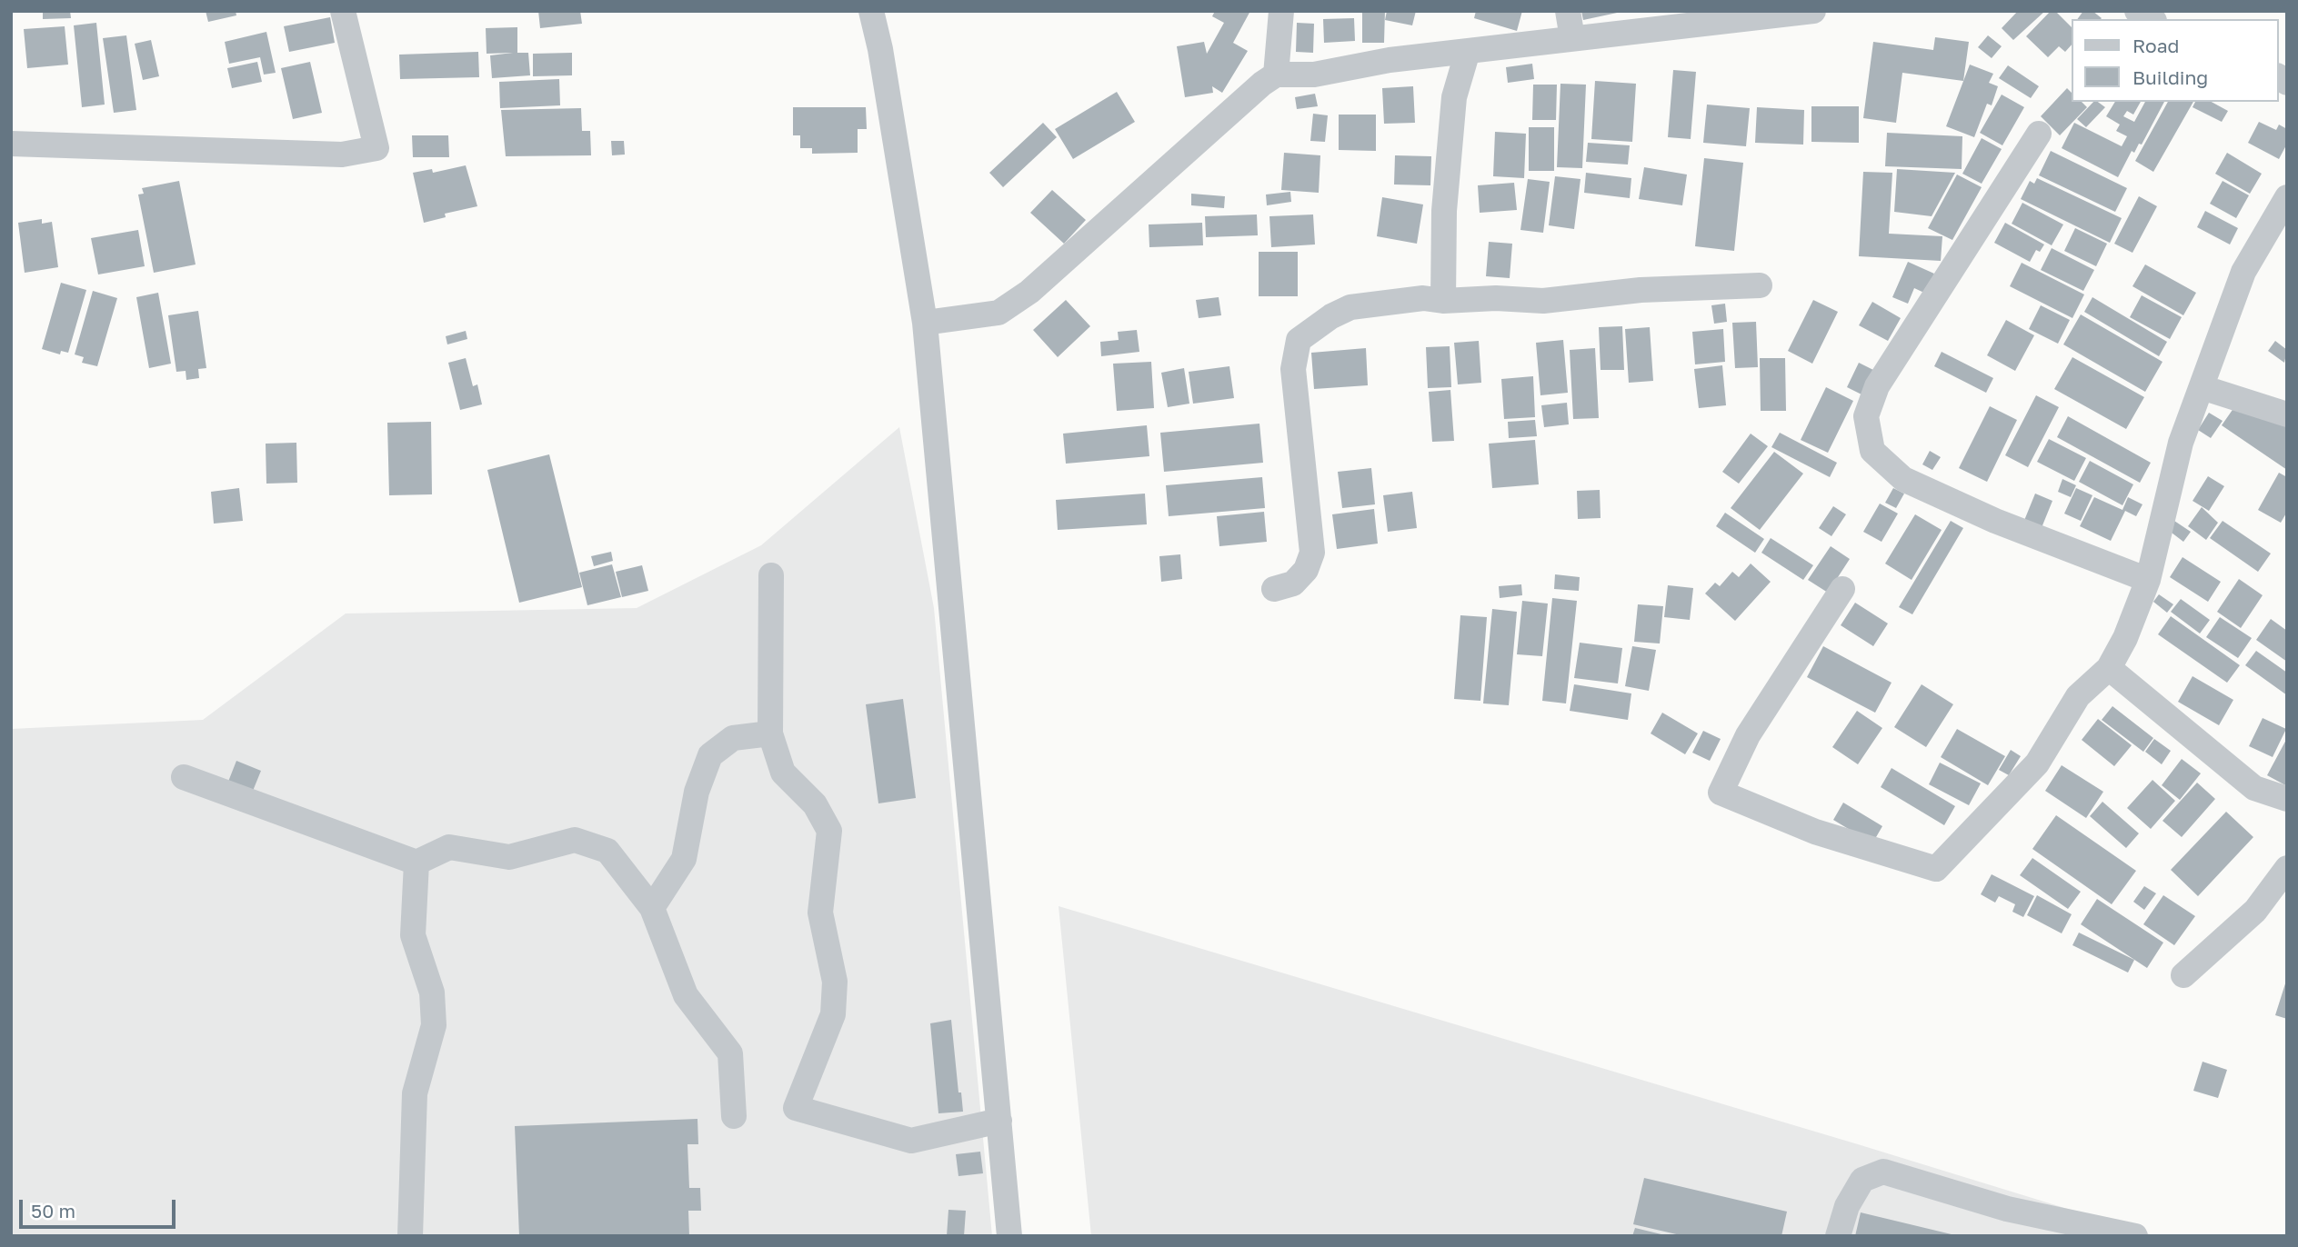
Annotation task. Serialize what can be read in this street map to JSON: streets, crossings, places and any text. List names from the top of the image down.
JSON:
{
  "legend": ["Road", "Building"],
  "scale_bar": "50 m"
}
